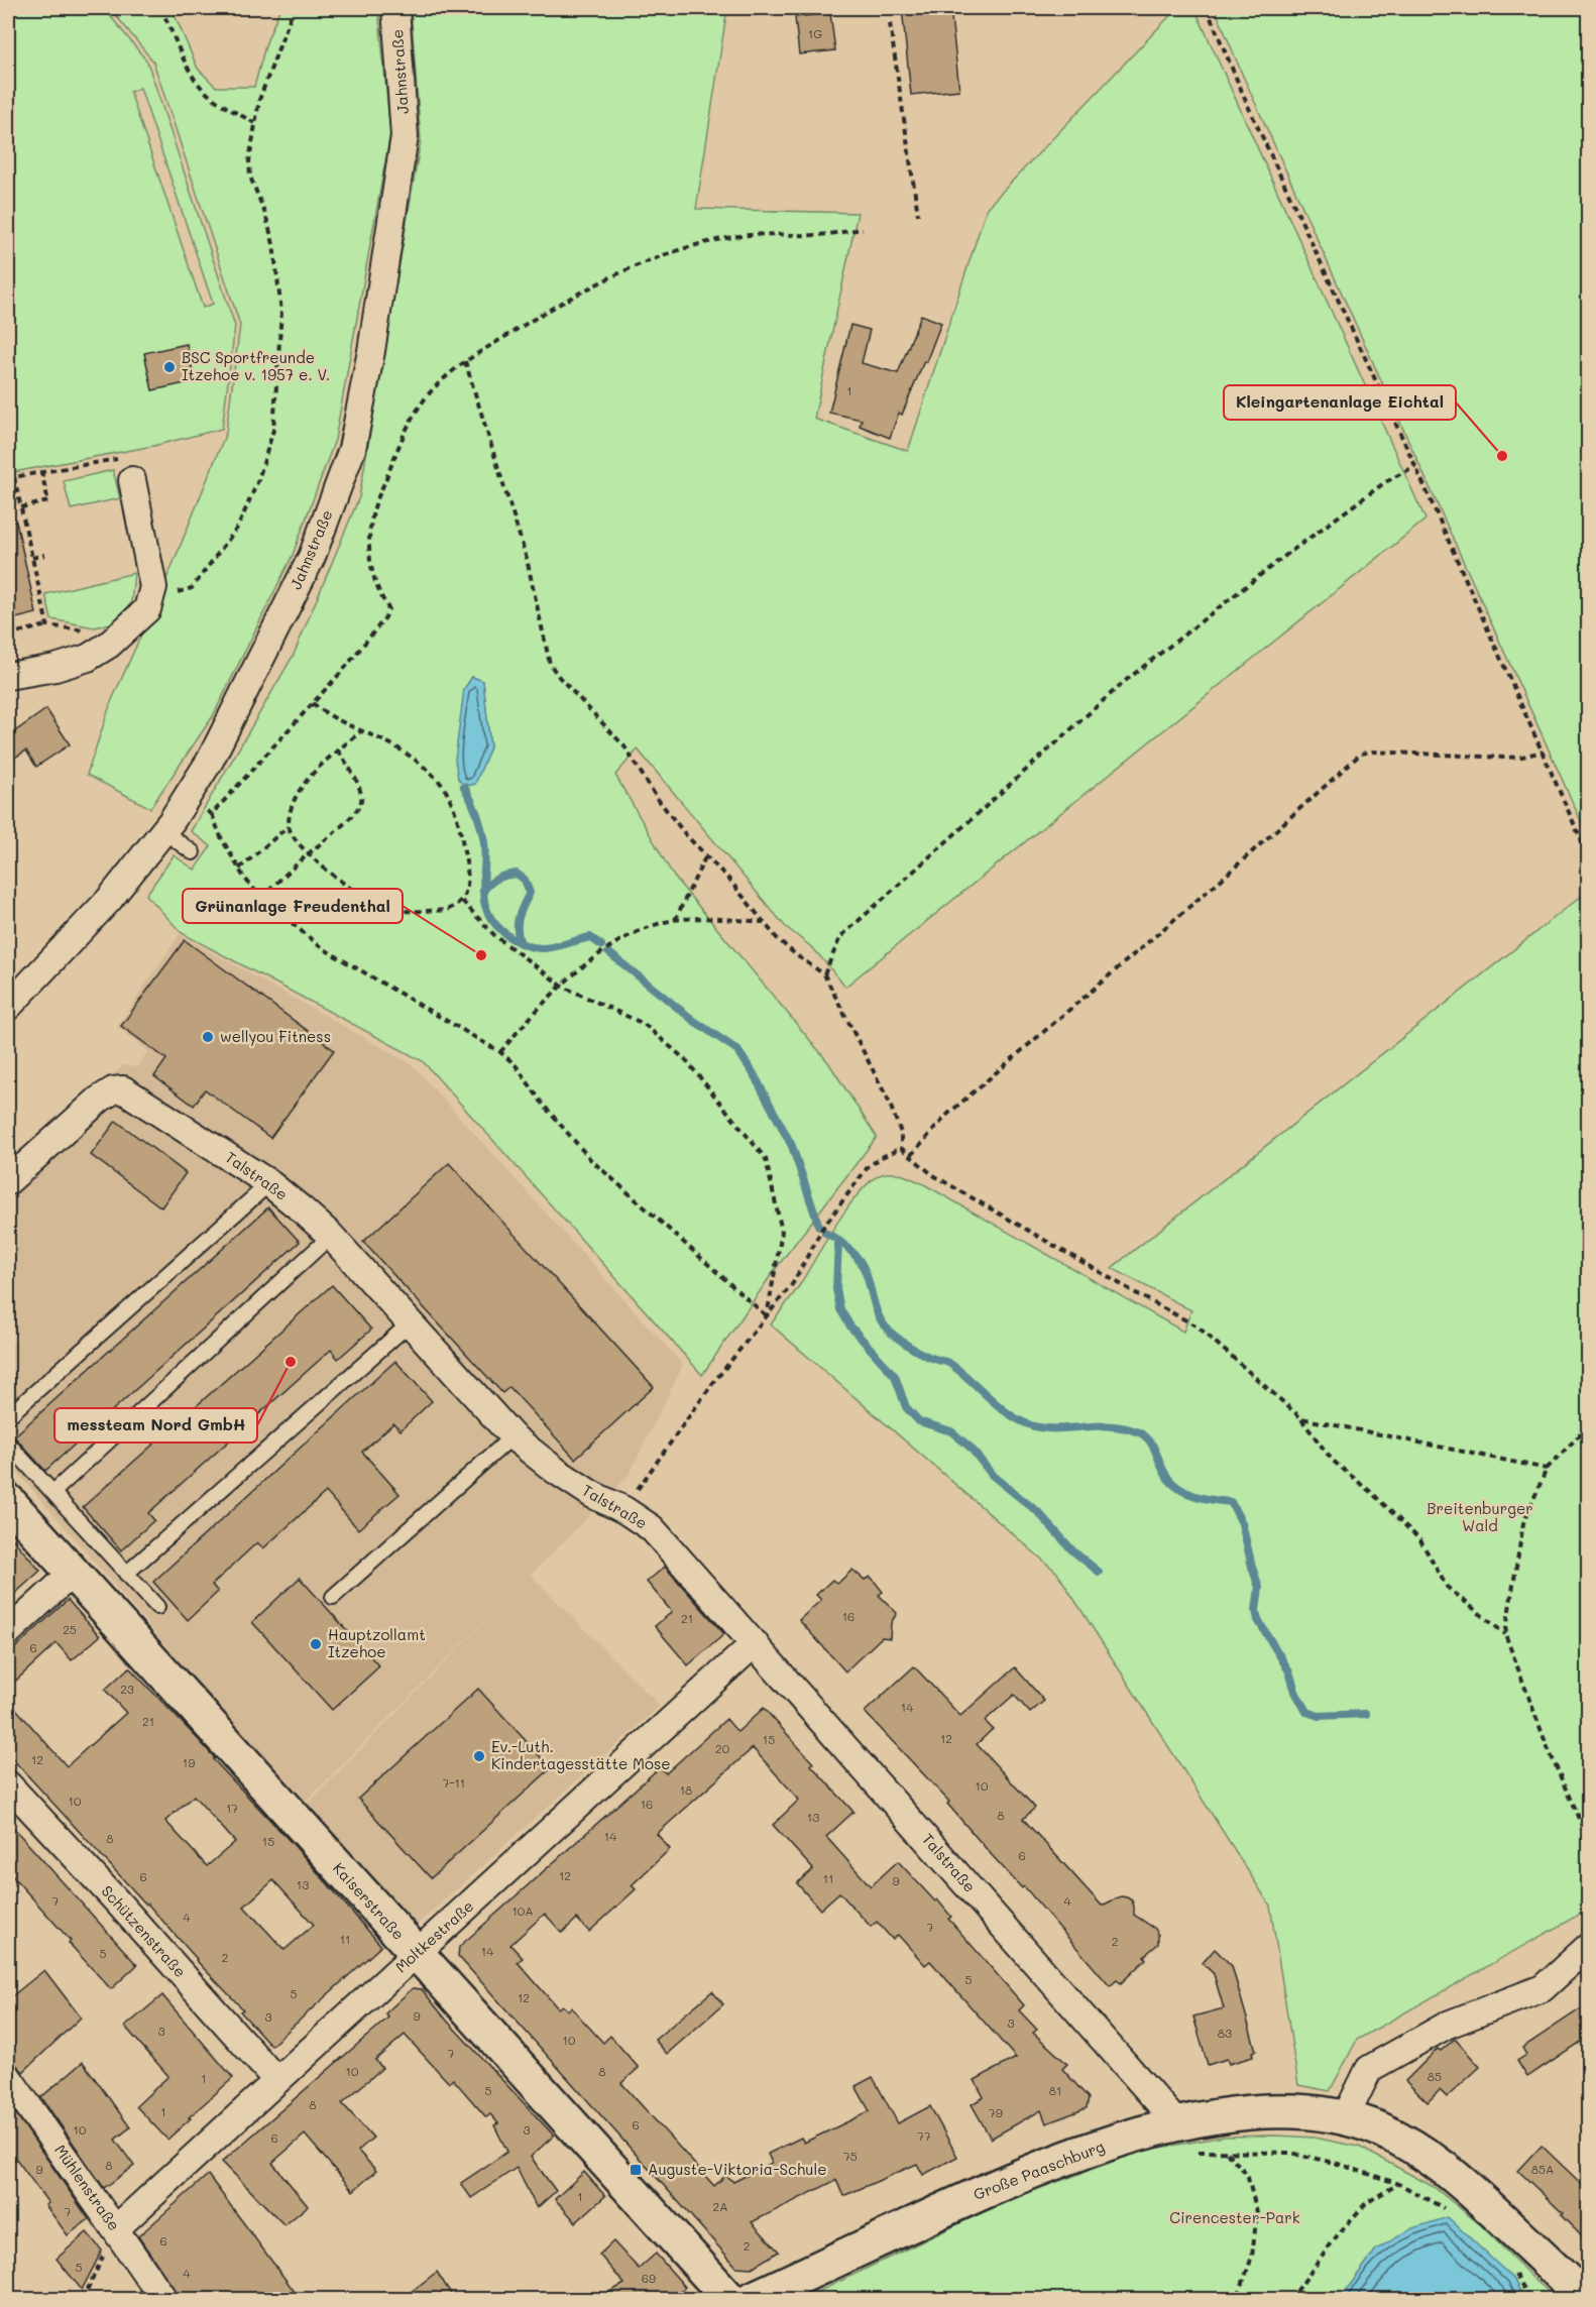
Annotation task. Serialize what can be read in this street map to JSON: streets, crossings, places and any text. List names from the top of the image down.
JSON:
{
  "streets": {
    "main road": ["Kaiserstraße", "Große Paaschburg"],
    "street": [
      "Jahnstraße",
      "Talstraße",
      "Schützenstraße",
      "Moltkestraße",
      "Mühlenstraße"
    ]
  },
  "crossings": [
    ["Talstraße", "Moltkestraße"],
    ["Talstraße", "Große Paaschburg"],
    ["Kaiserstraße", "Moltkestraße"],
    ["Schützenstraße", "Moltkestraße"],
    ["Moltkestraße", "Mühlenstraße"]
  ],
  "parks": ["Breitenburger Wald", "Cirencester-Park"],
  "places": {
    "other": [
      "BSC Sportfreunde Itzehoe v. 1957 e. V.",
      "Kleingartenanlage Eichtal",
      "Grünanlage Freudenthal",
      "wellyou Fitness",
      "messteam Nord GmbH",
      "Hauptzollamt Itzehoe",
      "Ev.-Luth. Kindertagesstätte Mose"
    ],
    "transit": ["Auguste-Viktoria-Schule"]
  },
  "house_numbers": [
    "1G",
    "1",
    "16",
    "21",
    "25",
    "6",
    "23",
    "14",
    "21",
    "12",
    "15",
    "20",
    "12",
    "19",
    "7-11",
    "10",
    "18",
    "10",
    "16",
    "17",
    "8",
    "13",
    "14",
    "8",
    "15",
    "6",
    "12",
    "6",
    "11",
    "9",
    "13",
    "7",
    "4",
    "10A",
    "4",
    "7",
    "11",
    "2",
    "14",
    "5",
    "2",
    "5",
    "5",
    "12",
    "9",
    "3",
    "3",
    "3",
    "83",
    "10",
    "7",
    "10",
    "8",
    "85",
    "1",
    "5",
    "81",
    "8",
    "1",
    "79",
    "6",
    "10",
    "3",
    "77",
    "6",
    "75",
    "8",
    "9",
    "85A",
    "1",
    "2A",
    "7",
    "6",
    "2",
    "5",
    "4",
    "69"
  ]
}
